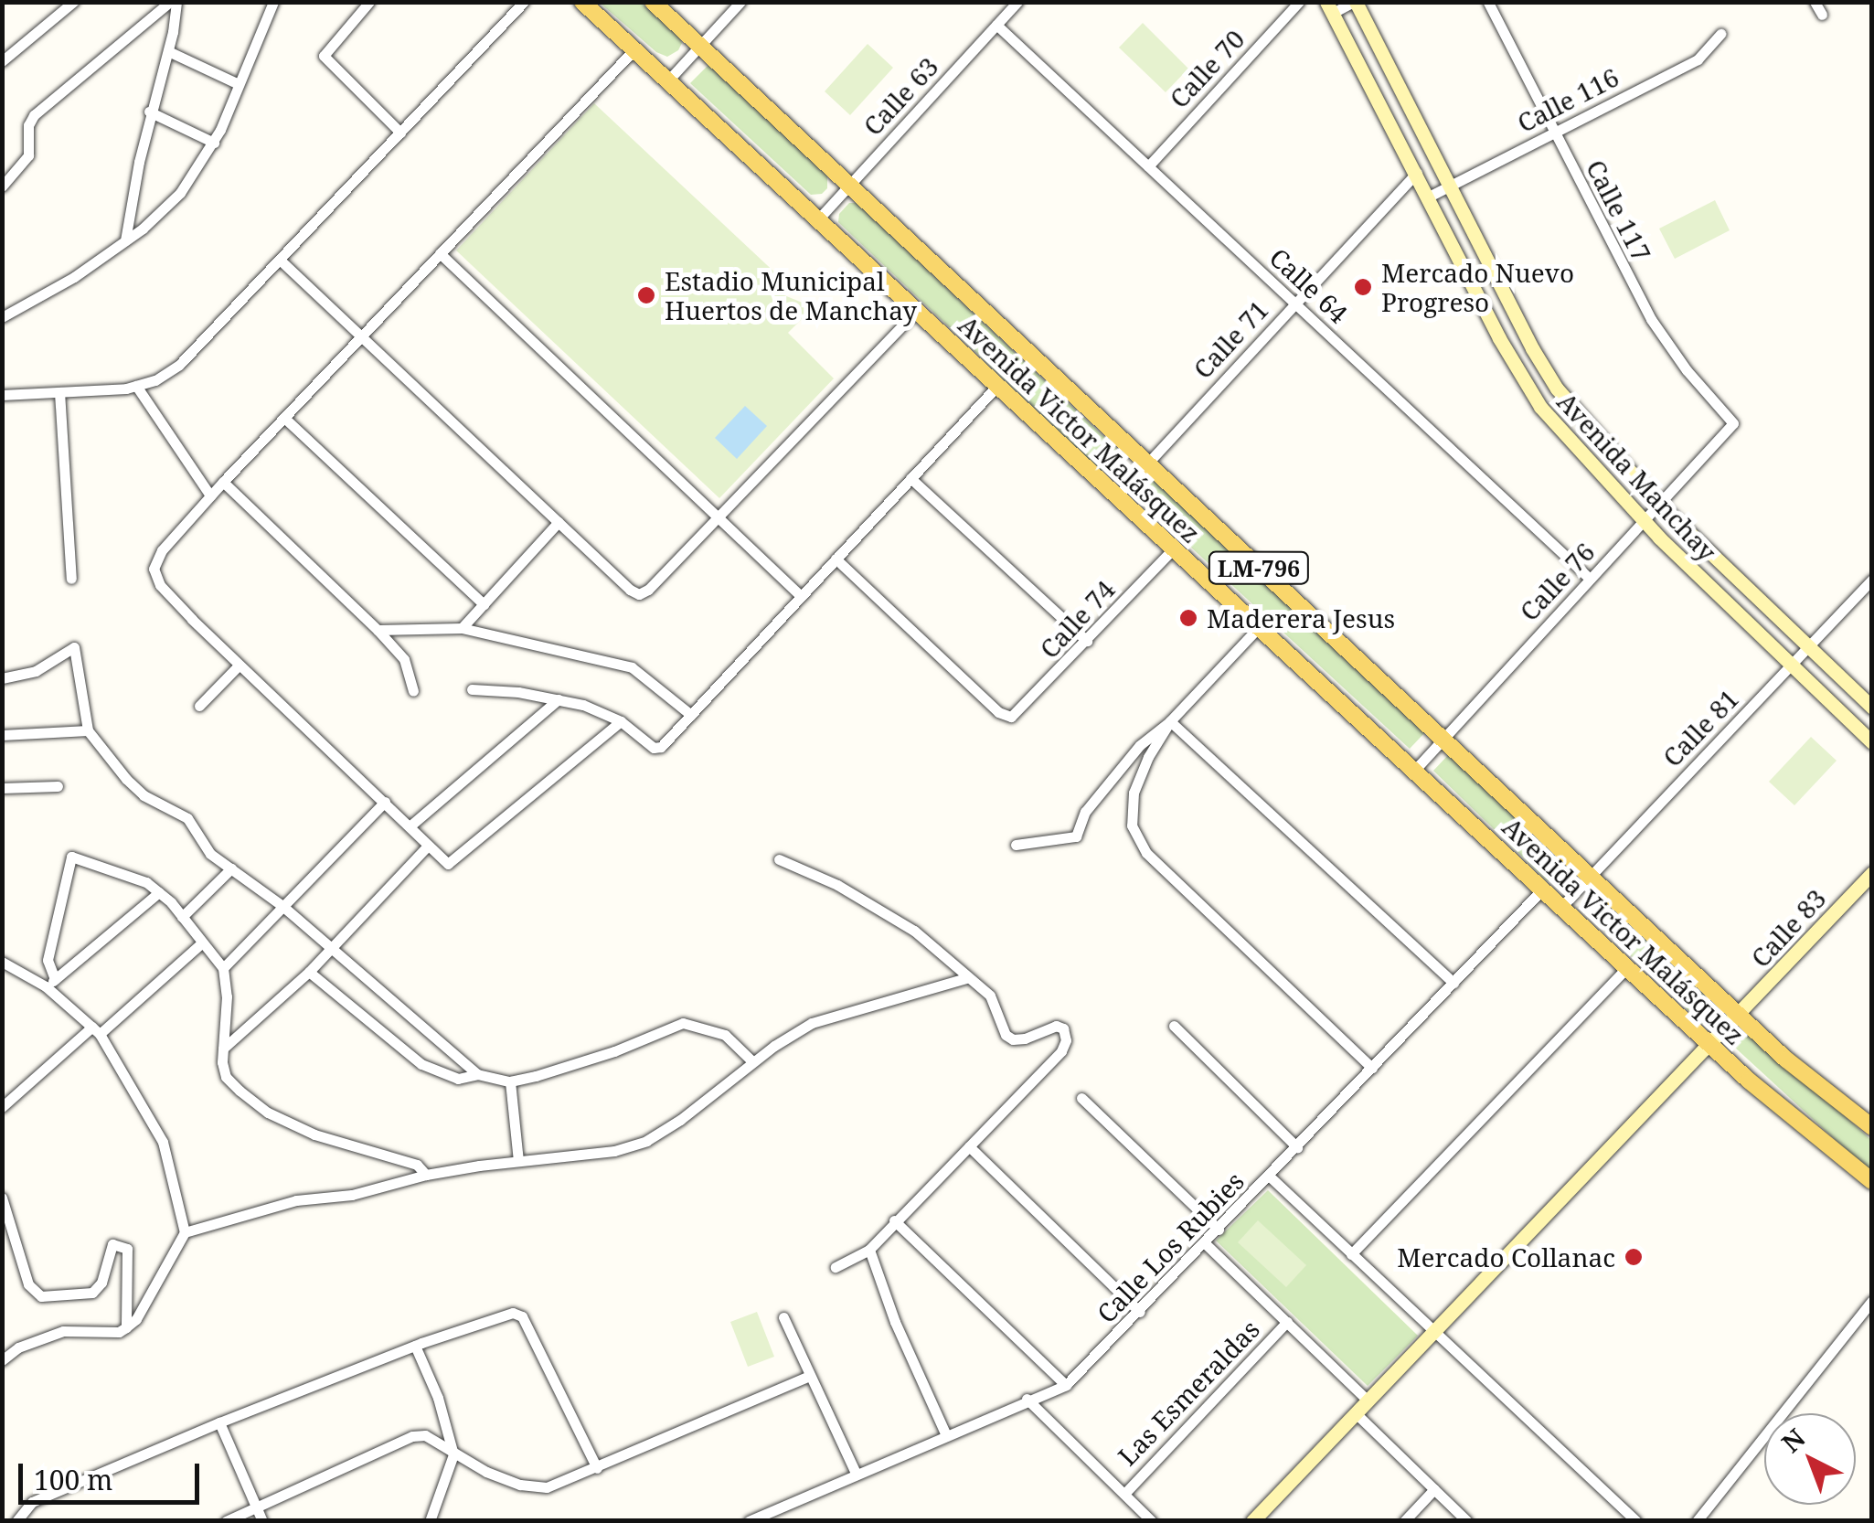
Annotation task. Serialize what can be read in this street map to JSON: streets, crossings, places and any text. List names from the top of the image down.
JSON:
{
  "streets": {
    "main road": ["Avenida Victor Malásquez", "LM-796"],
    "street": [
      "Calle 70",
      "Calle 63",
      "Calle 116",
      "Calle 117",
      "Calle 64",
      "Calle 71",
      "Avenida Manchay",
      "Calle 76",
      "Calle 74",
      "Calle 81",
      "Calle 83",
      "Calle Los Rubies",
      "Las Esmeraldas"
    ]
  },
  "crossings": [
    ["Calle 70", "Calle 64"],
    ["Calle 63", "Calle 64"],
    ["Calle 63", "Avenida Victor Malásquez"],
    ["Calle 116", "Calle 117"],
    ["Calle 116", "Avenida Manchay"],
    ["Calle 117", "Calle 76"],
    ["Calle 64", "Calle 71"],
    ["Calle 64", "Calle 76"],
    ["Calle 71", "Avenida Victor Malásquez"],
    ["Calle 71", "Avenida Manchay"],
    ["Avenida Victor Malásquez", "Calle 76"],
    ["Avenida Victor Malásquez", "Calle 74"],
    ["Avenida Victor Malásquez", "Calle 81"],
    ["Avenida Victor Malásquez", "Calle 83"],
    ["Avenida Victor Malásquez", "Calle Los Rubies"],
    ["Avenida Manchay", "Calle 76"],
    ["Avenida Manchay", "Calle 81"]
  ],
  "places": [
    "Mercado Nuevo Progreso",
    "Estadio Municipal Huertos de Manchay",
    "Maderera Jesus",
    "Mercado Collanac"
  ],
  "scale_bar": "100 m",
  "north": "top left"
}
